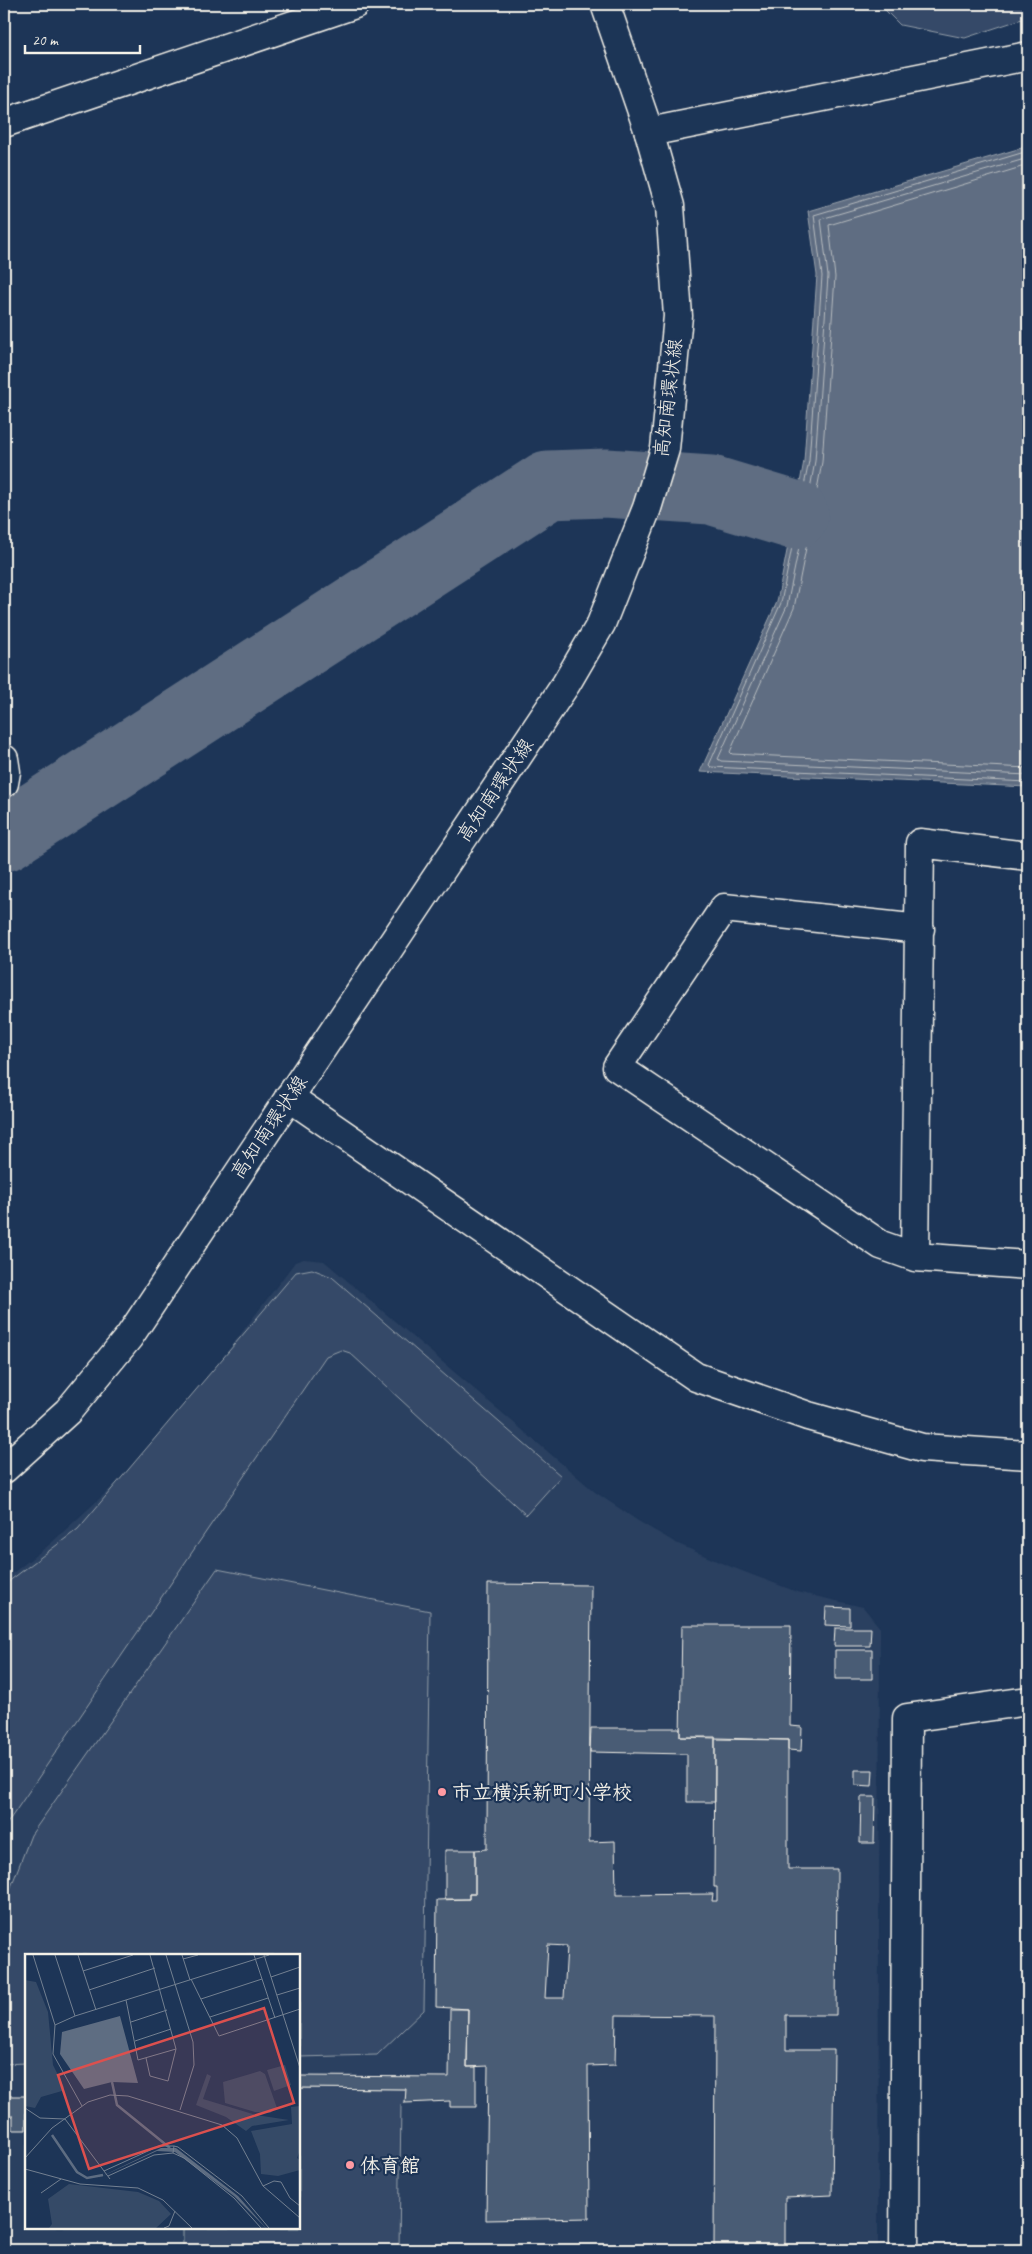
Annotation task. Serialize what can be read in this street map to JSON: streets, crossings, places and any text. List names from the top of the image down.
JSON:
{
  "streets": {
    "street": ["高知南環状線"]
  },
  "places": ["市立横浜新町小学校", "体育館"],
  "scale_bar": "20 m"
}
